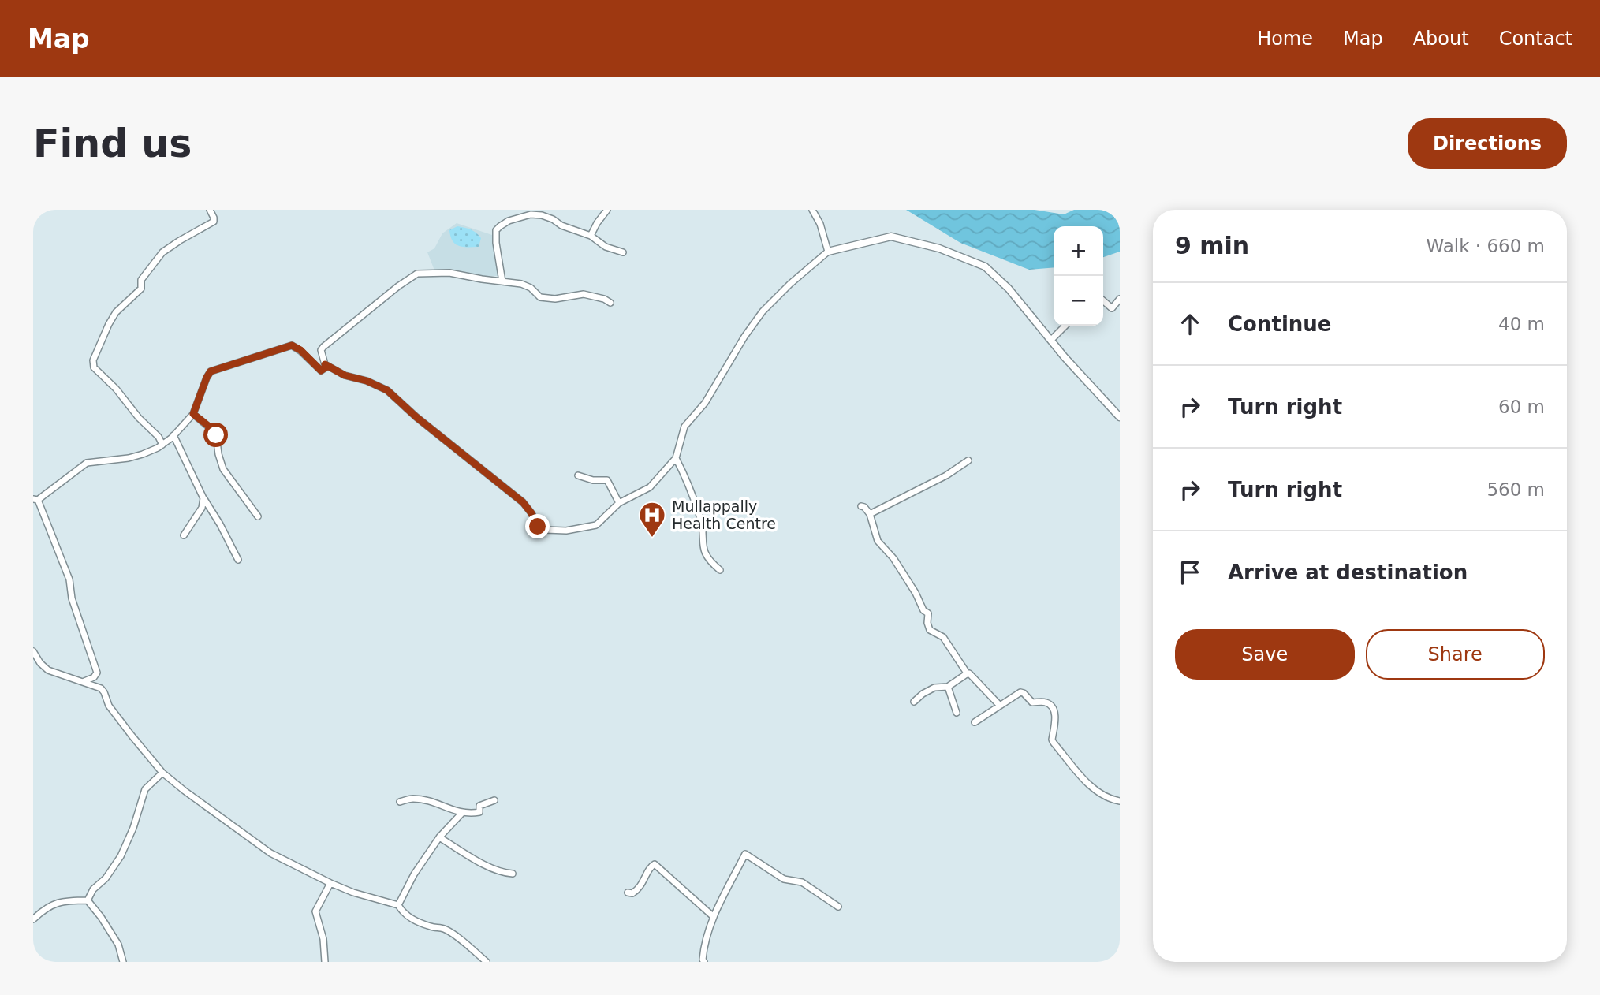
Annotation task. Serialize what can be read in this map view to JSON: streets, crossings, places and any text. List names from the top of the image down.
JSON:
{
  "places": {
    "hospital": ["Mullappally Health Centre"]
  },
  "page": {
    "header": "Map",
    "nav": [
      "Home",
      "Map",
      "About",
      "Contact"
    ],
    "buttons": [
      "Directions",
      ["Save", "Share"]
    ],
    "title": "Find us",
    "heading": ["9 min", "Walk · 660 m"],
    "map_buttons": ["+", "−"],
    "list": [
      ["Continue", "40 m"],
      ["Turn right", "60 m"],
      ["Turn right", "560 m"],
      "Arrive at destination"
    ]
  }
}
